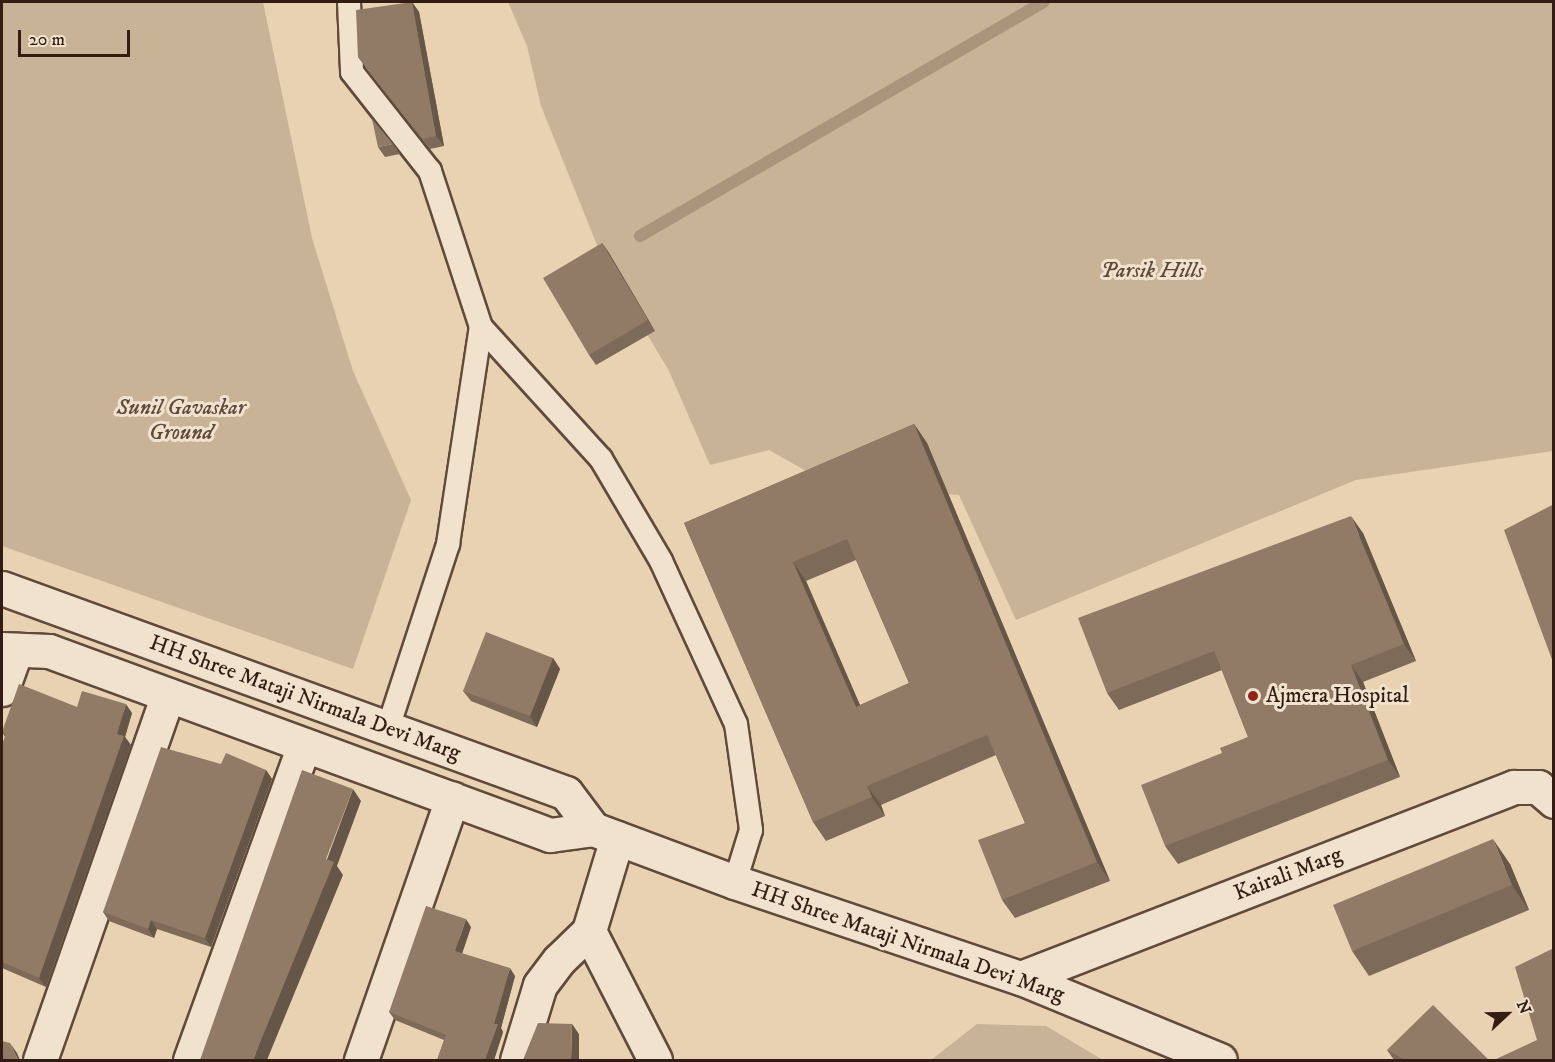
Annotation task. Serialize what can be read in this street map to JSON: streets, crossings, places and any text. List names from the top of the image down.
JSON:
{
  "streets": {
    "main road": ["HH Shree Mataji Nirmala Devi Marg", "Kairali Marg"]
  },
  "crossings": [
    ["HH Shree Mataji Nirmala Devi Marg", "Kairali Marg"]
  ],
  "parks": ["Parsik Hills", "Sunil Gavaskar Ground"],
  "places": ["Ajmera Hospital"],
  "scale_bar": "20 m",
  "north": "right"
}
